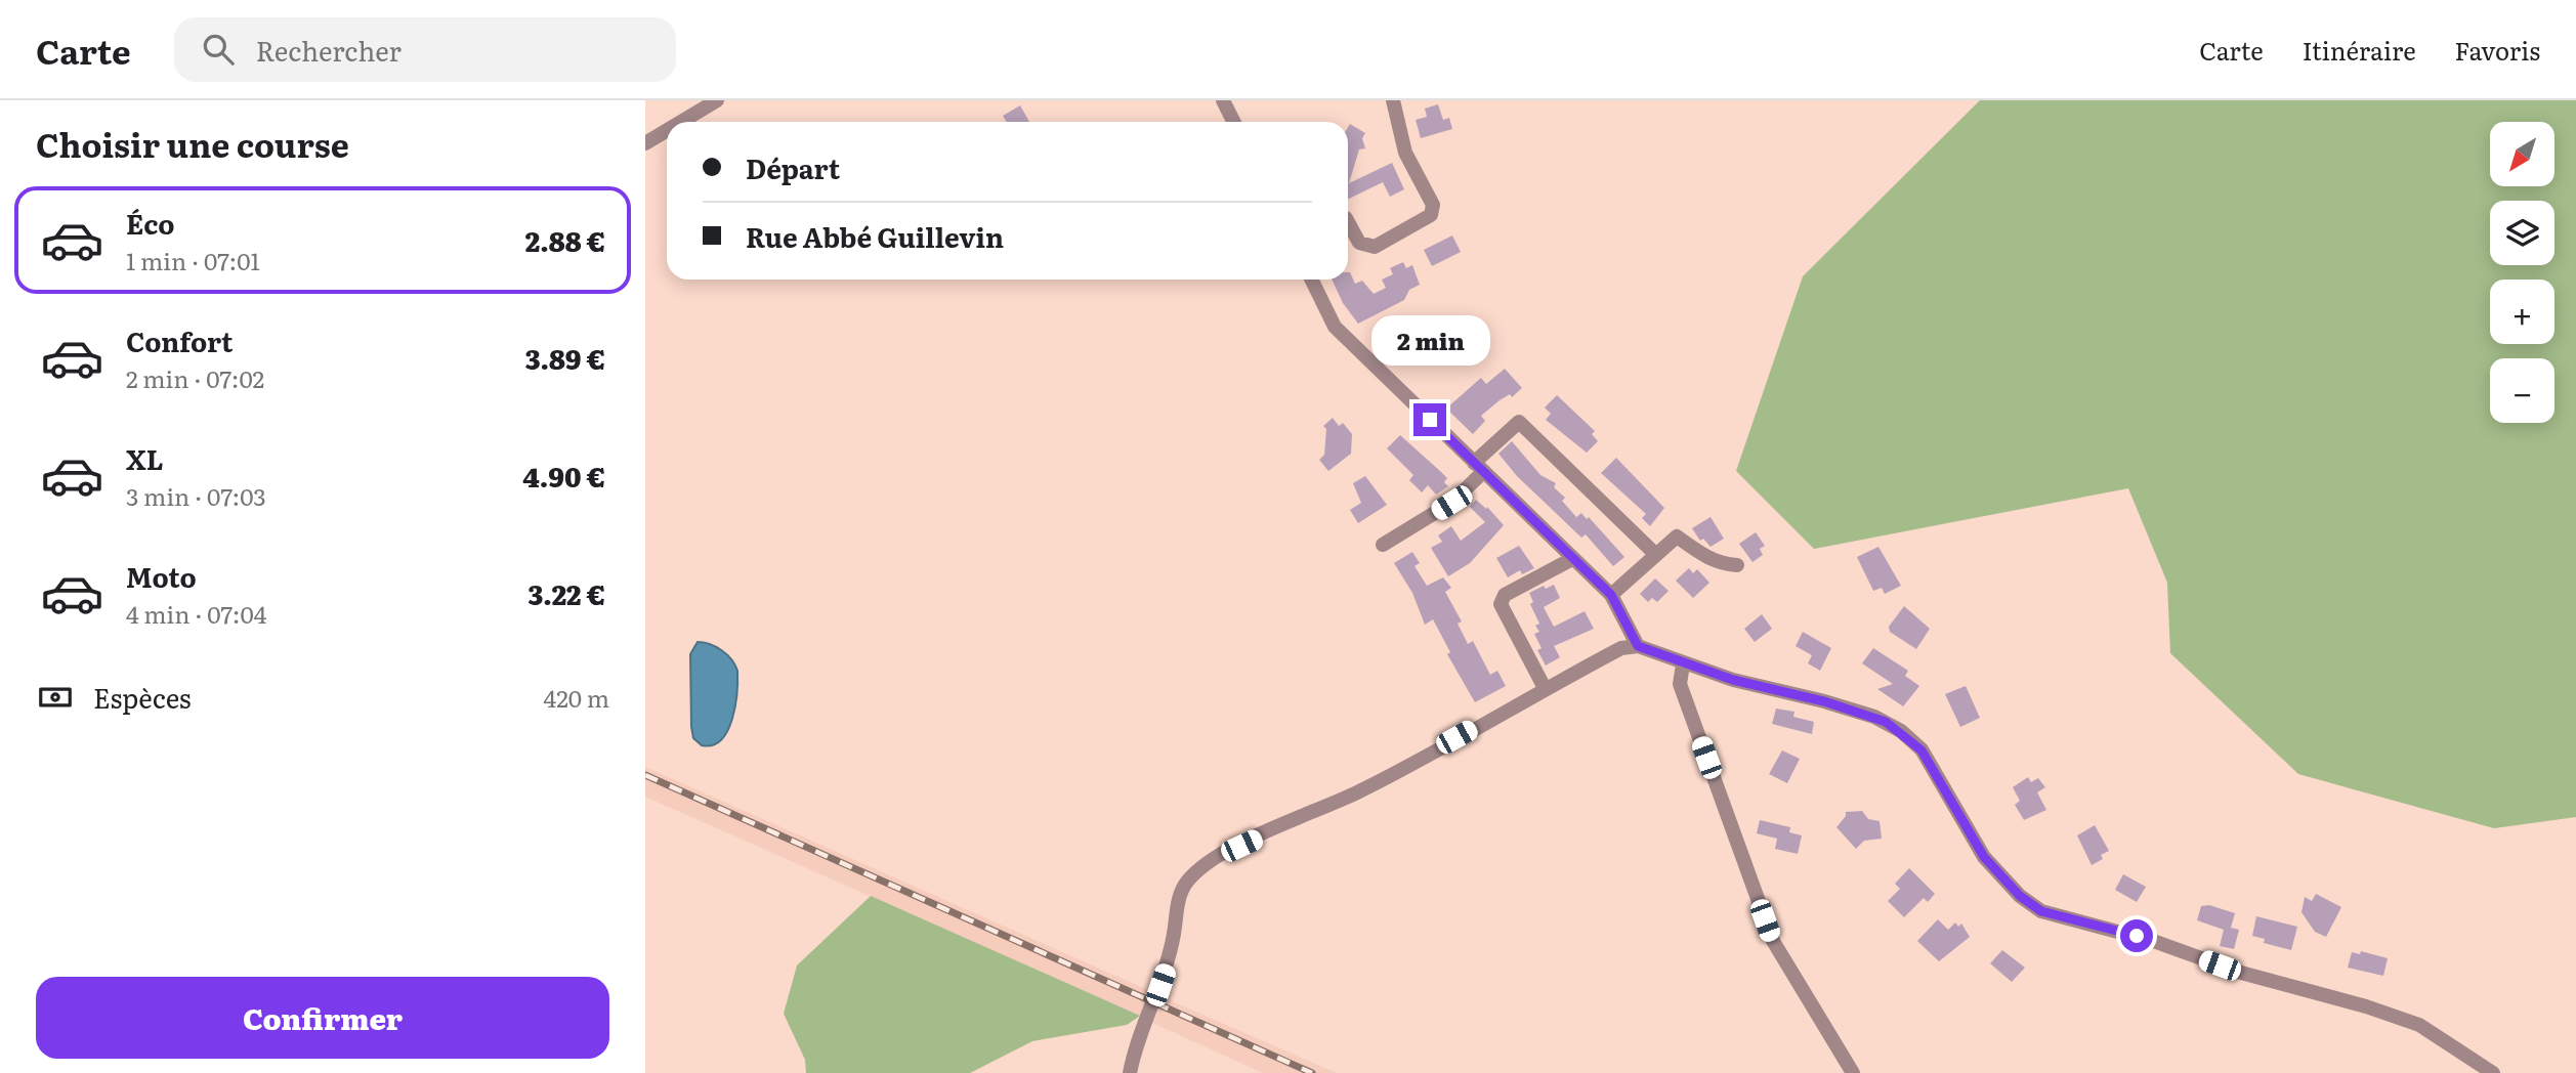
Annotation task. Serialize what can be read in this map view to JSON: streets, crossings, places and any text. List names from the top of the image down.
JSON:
{
  "north": "bottom left",
  "page": {
    "header": "Carte",
    "search": "Rechercher",
    "nav": ["Carte", "Itinéraire", "Favoris"],
    "heading": "Choisir une course",
    "map_buttons": ["+", "−"],
    "banner": ["Départ", "Rue Abbé Guillevin"],
    "list": [
      {
        "name": "Éco",
        "note": "1 min · 07:01",
        "value": "2.88 €"
      },
      {
        "name": "Confort",
        "note": "2 min · 07:02",
        "value": "3.89 €"
      },
      {
        "name": "XL",
        "note": "3 min · 07:03",
        "value": "4.90 €"
      },
      {
        "name": "Moto",
        "note": "4 min · 07:04",
        "value": "3.22 €"
      }
    ],
    "bubble": "2 min",
    "pay": ["Espèces", "420 m"],
    "buttons": "Confirmer"
  }
}
